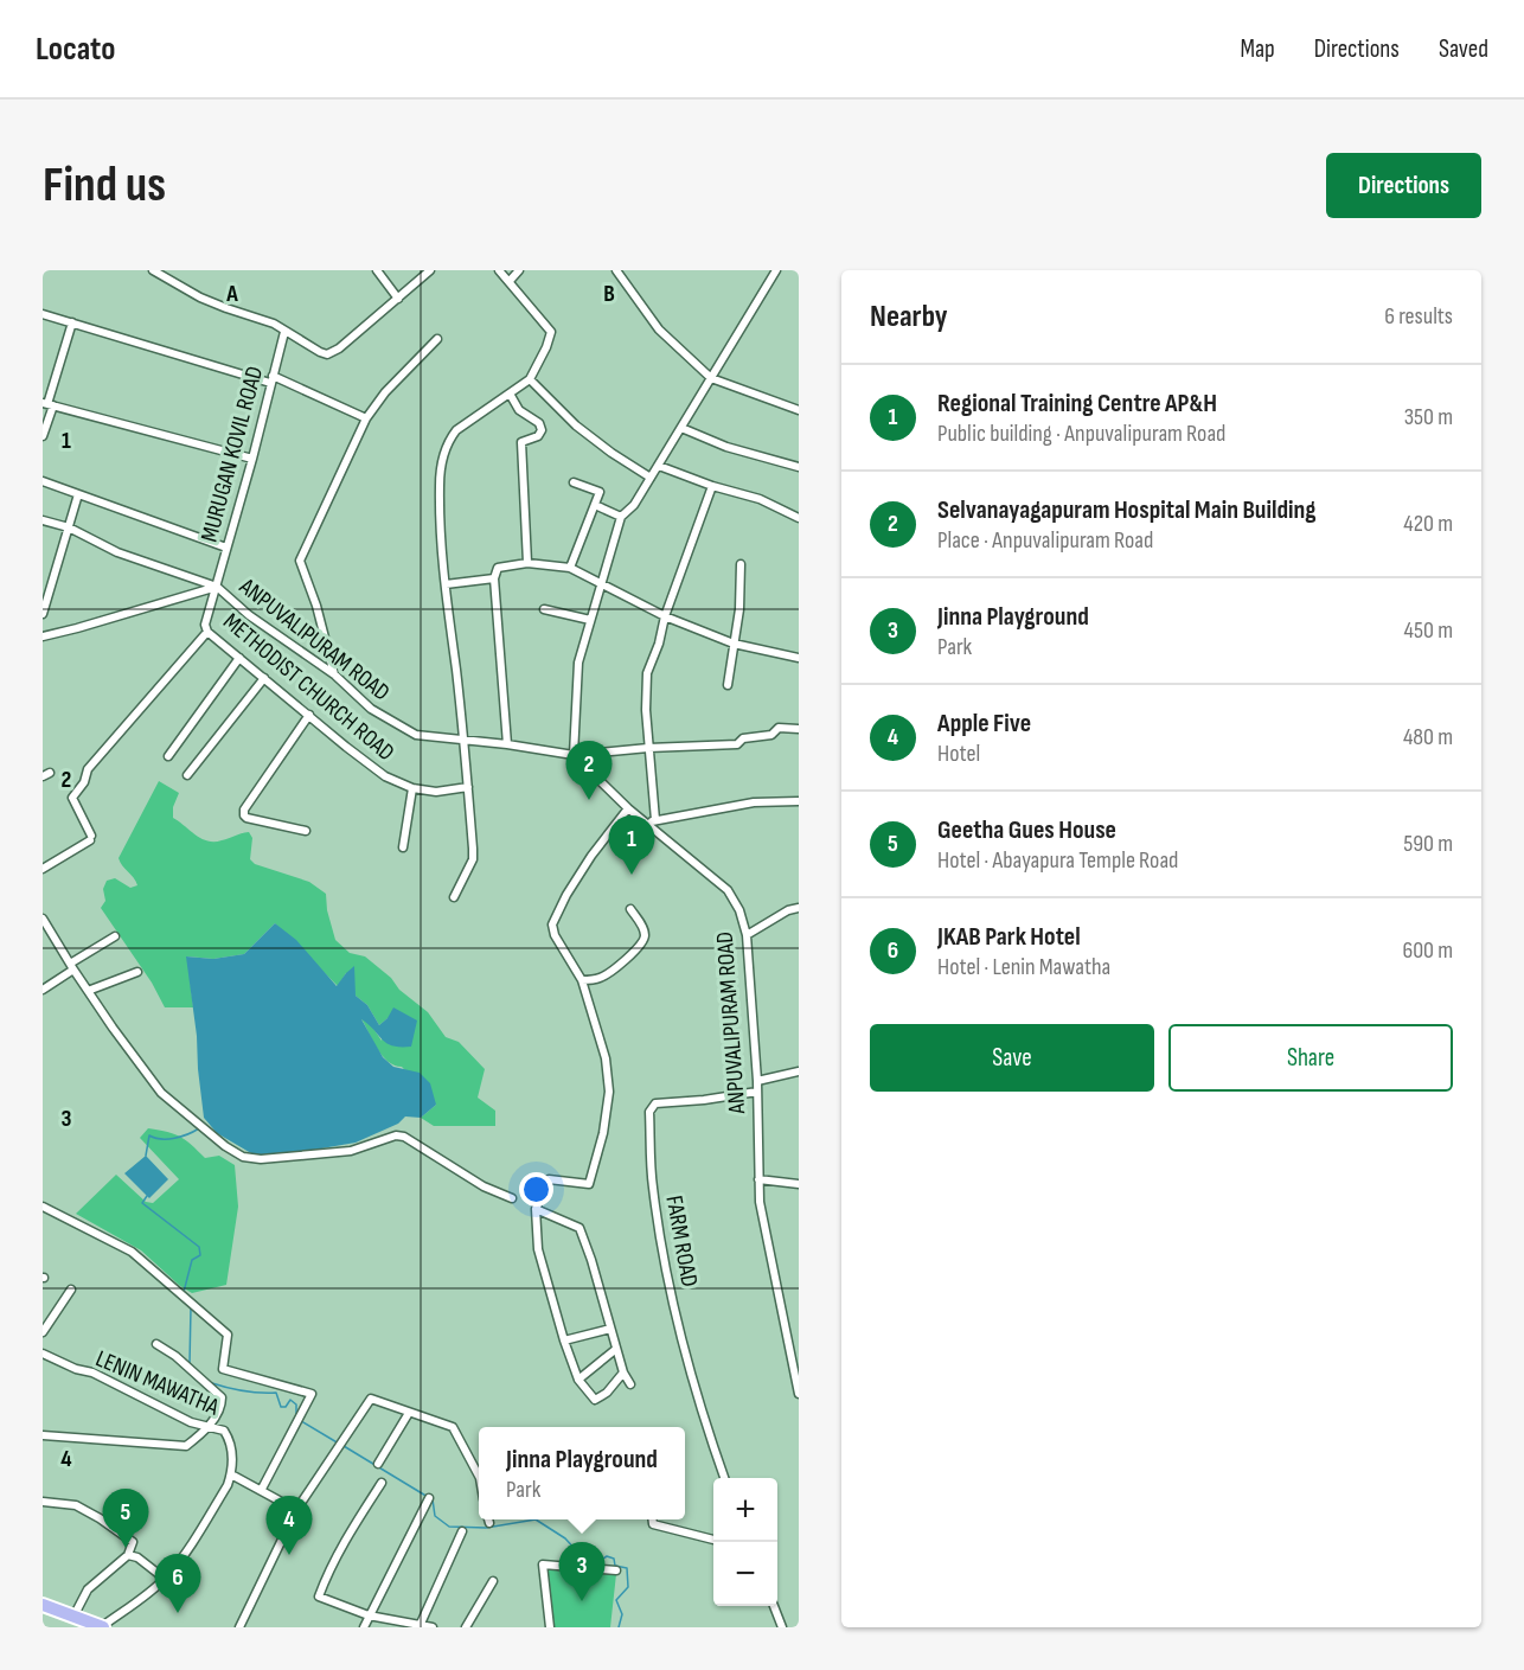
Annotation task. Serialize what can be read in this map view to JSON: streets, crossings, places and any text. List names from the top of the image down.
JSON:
{
  "streets": {
    "street": [
      "MURUGAN KOVIL ROAD",
      "ANPUVALIPURAM ROAD",
      "METHODIST CHURCH ROAD",
      "FARM ROAD",
      "LENIN MAWATHA"
    ]
  },
  "crossings": [
    ["MURUGAN KOVIL ROAD", "ANPUVALIPURAM ROAD"],
    ["MURUGAN KOVIL ROAD", "METHODIST CHURCH ROAD"],
    ["ANPUVALIPURAM ROAD", "METHODIST CHURCH ROAD"],
    ["ANPUVALIPURAM ROAD", "FARM ROAD"]
  ],
  "page": {
    "header": "Locato",
    "nav": ["Map", "Directions", "Saved"],
    "buttons": [
      "Directions",
      ["Save", "Share"]
    ],
    "title": "Find us",
    "heading": ["Nearby", "6 results"],
    "list": [
      {
        "mark": "1",
        "name": "Regional Training Centre AP&H",
        "note": "Public building · Anpuvalipuram Road",
        "value": "350 m"
      },
      {
        "mark": "2",
        "name": "Selvanayagapuram Hospital Main Building",
        "note": "Place · Anpuvalipuram Road",
        "value": "420 m"
      },
      {
        "mark": "3",
        "name": "Jinna Playground",
        "note": "Park",
        "value": "450 m"
      },
      {
        "mark": "4",
        "name": "Apple Five",
        "note": "Hotel",
        "value": "480 m"
      },
      {
        "mark": "5",
        "name": "Geetha Gues House",
        "note": "Hotel · Abayapura Temple Road",
        "value": "590 m"
      },
      {
        "mark": "6",
        "name": "JKAB Park Hotel",
        "note": "Hotel · Lenin Mawatha",
        "value": "600 m"
      }
    ],
    "pins": [
      "2",
      "1",
      "5",
      "4",
      "3",
      "6"
    ],
    "popup": ["Jinna Playground", "Park"],
    "map_buttons": ["+", "−"]
  },
  "grid": {
    "columns": ["A", "B"],
    "rows": [
      "1",
      "2",
      "3",
      "4"
    ]
  }
}
